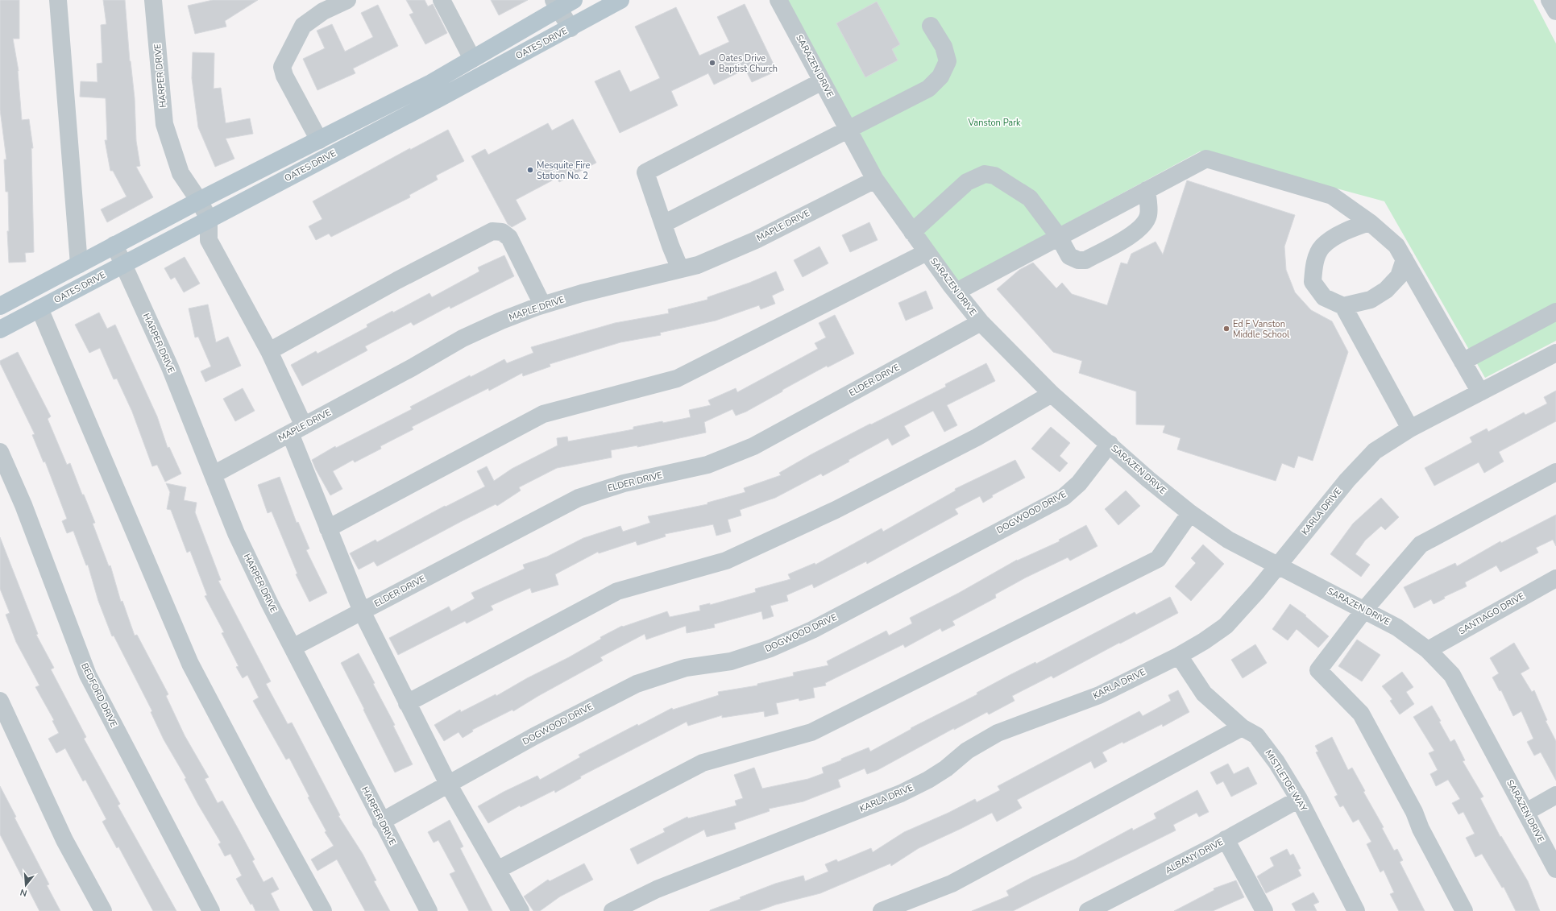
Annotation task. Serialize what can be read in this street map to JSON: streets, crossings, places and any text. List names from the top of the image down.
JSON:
{
  "streets": {
    "main road": ["OATES DRIVE"],
    "street": [
      "SARAZEN DRIVE",
      "HARPER DRIVE",
      "MAPLE DRIVE",
      "ELDER DRIVE",
      "KARLA DRIVE",
      "DOGWOOD DRIVE",
      "SANTIAGO DRIVE",
      "BEDFORD DRIVE",
      "MISTLETOE WAY",
      "ALBANY DRIVE"
    ]
  },
  "crossings": [
    ["OATES DRIVE", "HARPER DRIVE"],
    ["SARAZEN DRIVE", "MAPLE DRIVE"],
    ["SARAZEN DRIVE", "ELDER DRIVE"],
    ["SARAZEN DRIVE", "KARLA DRIVE"],
    ["SARAZEN DRIVE", "DOGWOOD DRIVE"],
    ["SARAZEN DRIVE", "SANTIAGO DRIVE"],
    ["HARPER DRIVE", "MAPLE DRIVE"],
    ["HARPER DRIVE", "ELDER DRIVE"],
    ["HARPER DRIVE", "DOGWOOD DRIVE"],
    ["KARLA DRIVE", "MISTLETOE WAY"],
    ["MISTLETOE WAY", "ALBANY DRIVE"]
  ],
  "parks": ["Vanston Park"],
  "places": ["Oates Drive Baptist Church", "Mesquite Fire Station No. 2", "Ed F Vanston Middle School"],
  "north": "bottom"
}
